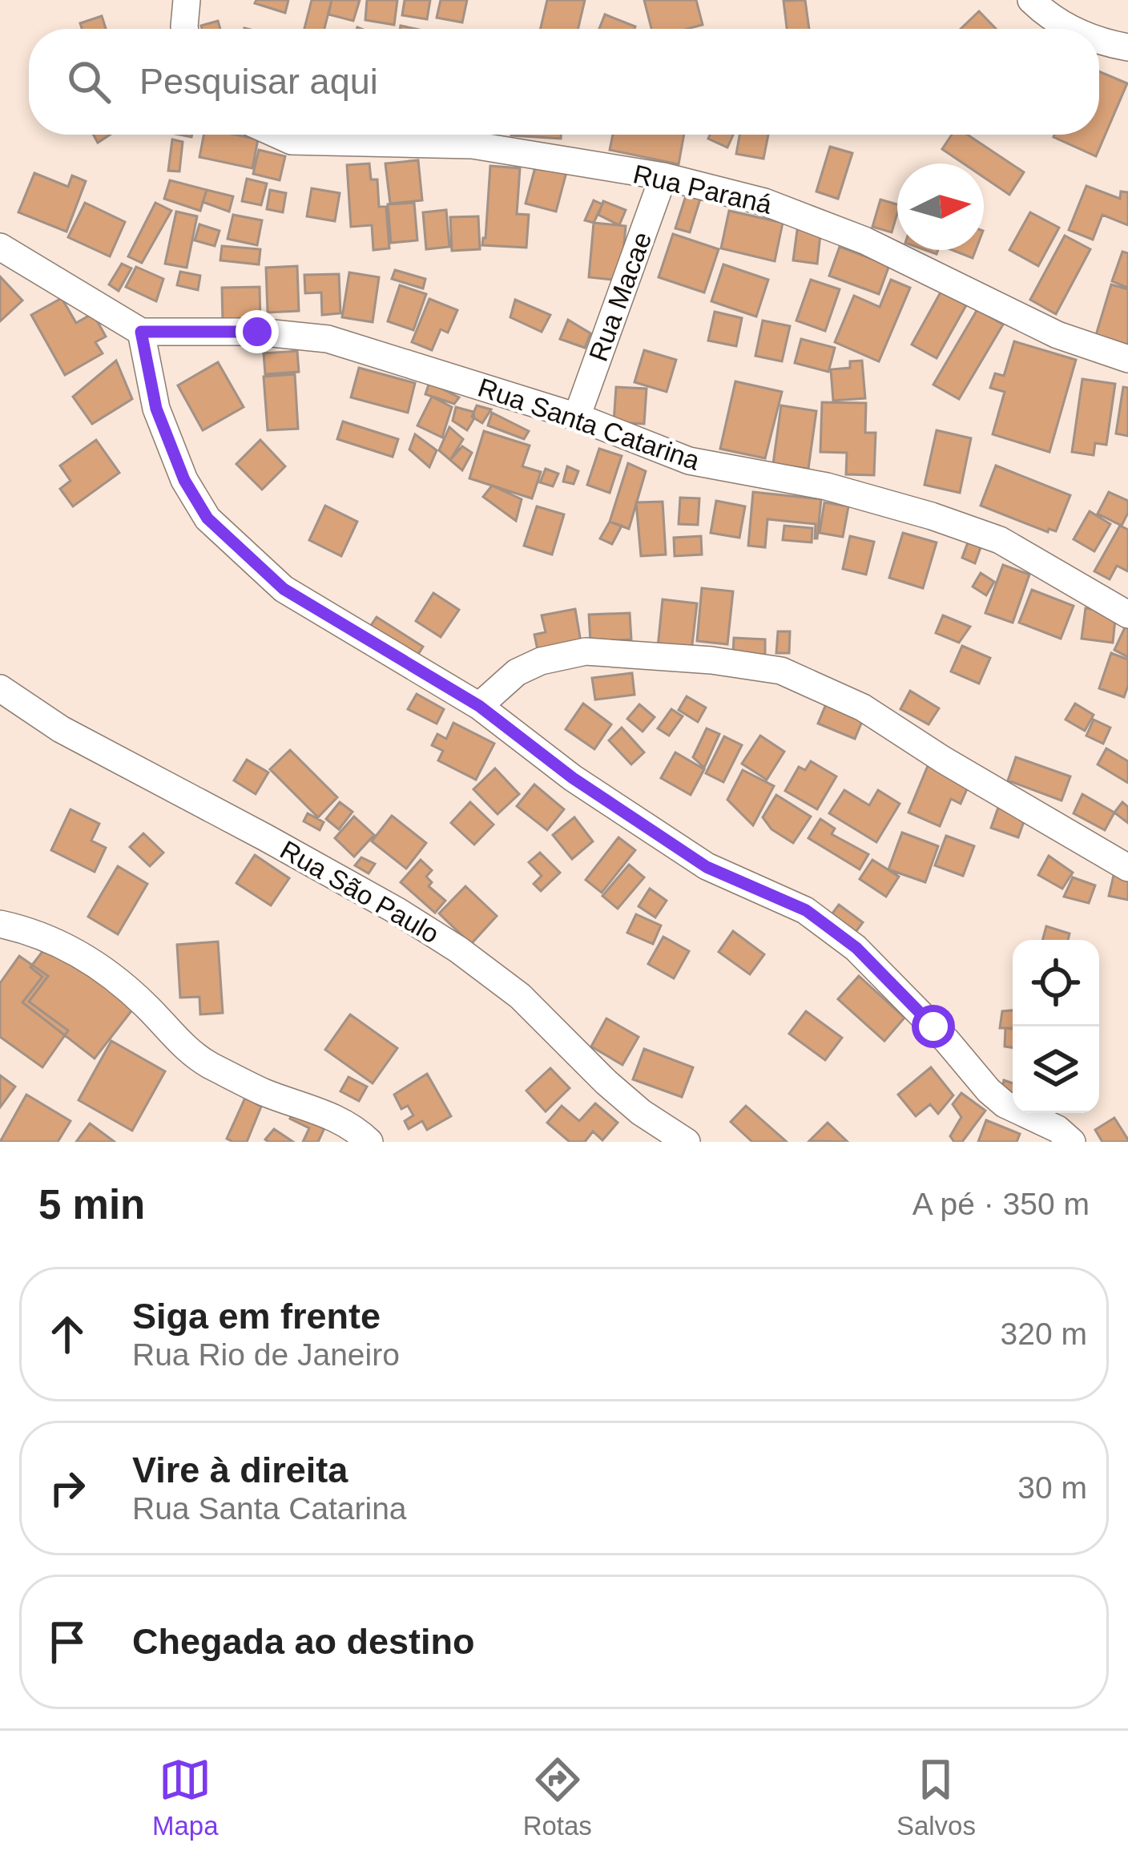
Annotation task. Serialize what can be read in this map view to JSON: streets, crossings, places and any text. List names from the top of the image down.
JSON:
{
  "streets": {
    "street": [
      "Rua Paraná",
      "Rua Macae",
      "Rua Santa Catarina",
      "Rua São Paulo"
    ]
  },
  "crossings": [
    ["Rua Paraná", "Rua Macae"],
    ["Rua Macae", "Rua Santa Catarina"]
  ],
  "north": "right",
  "page": {
    "search": "Pesquisar aqui",
    "heading": ["5 min", "A pé · 350 m"],
    "list": [
      ["Siga em frente", "Rua Rio de Janeiro", "320 m"],
      ["Vire à direita", "Rua Santa Catarina", "30 m"],
      "Chegada ao destino"
    ],
    "nav": ["Mapa", "Rotas", "Salvos"]
  }
}
